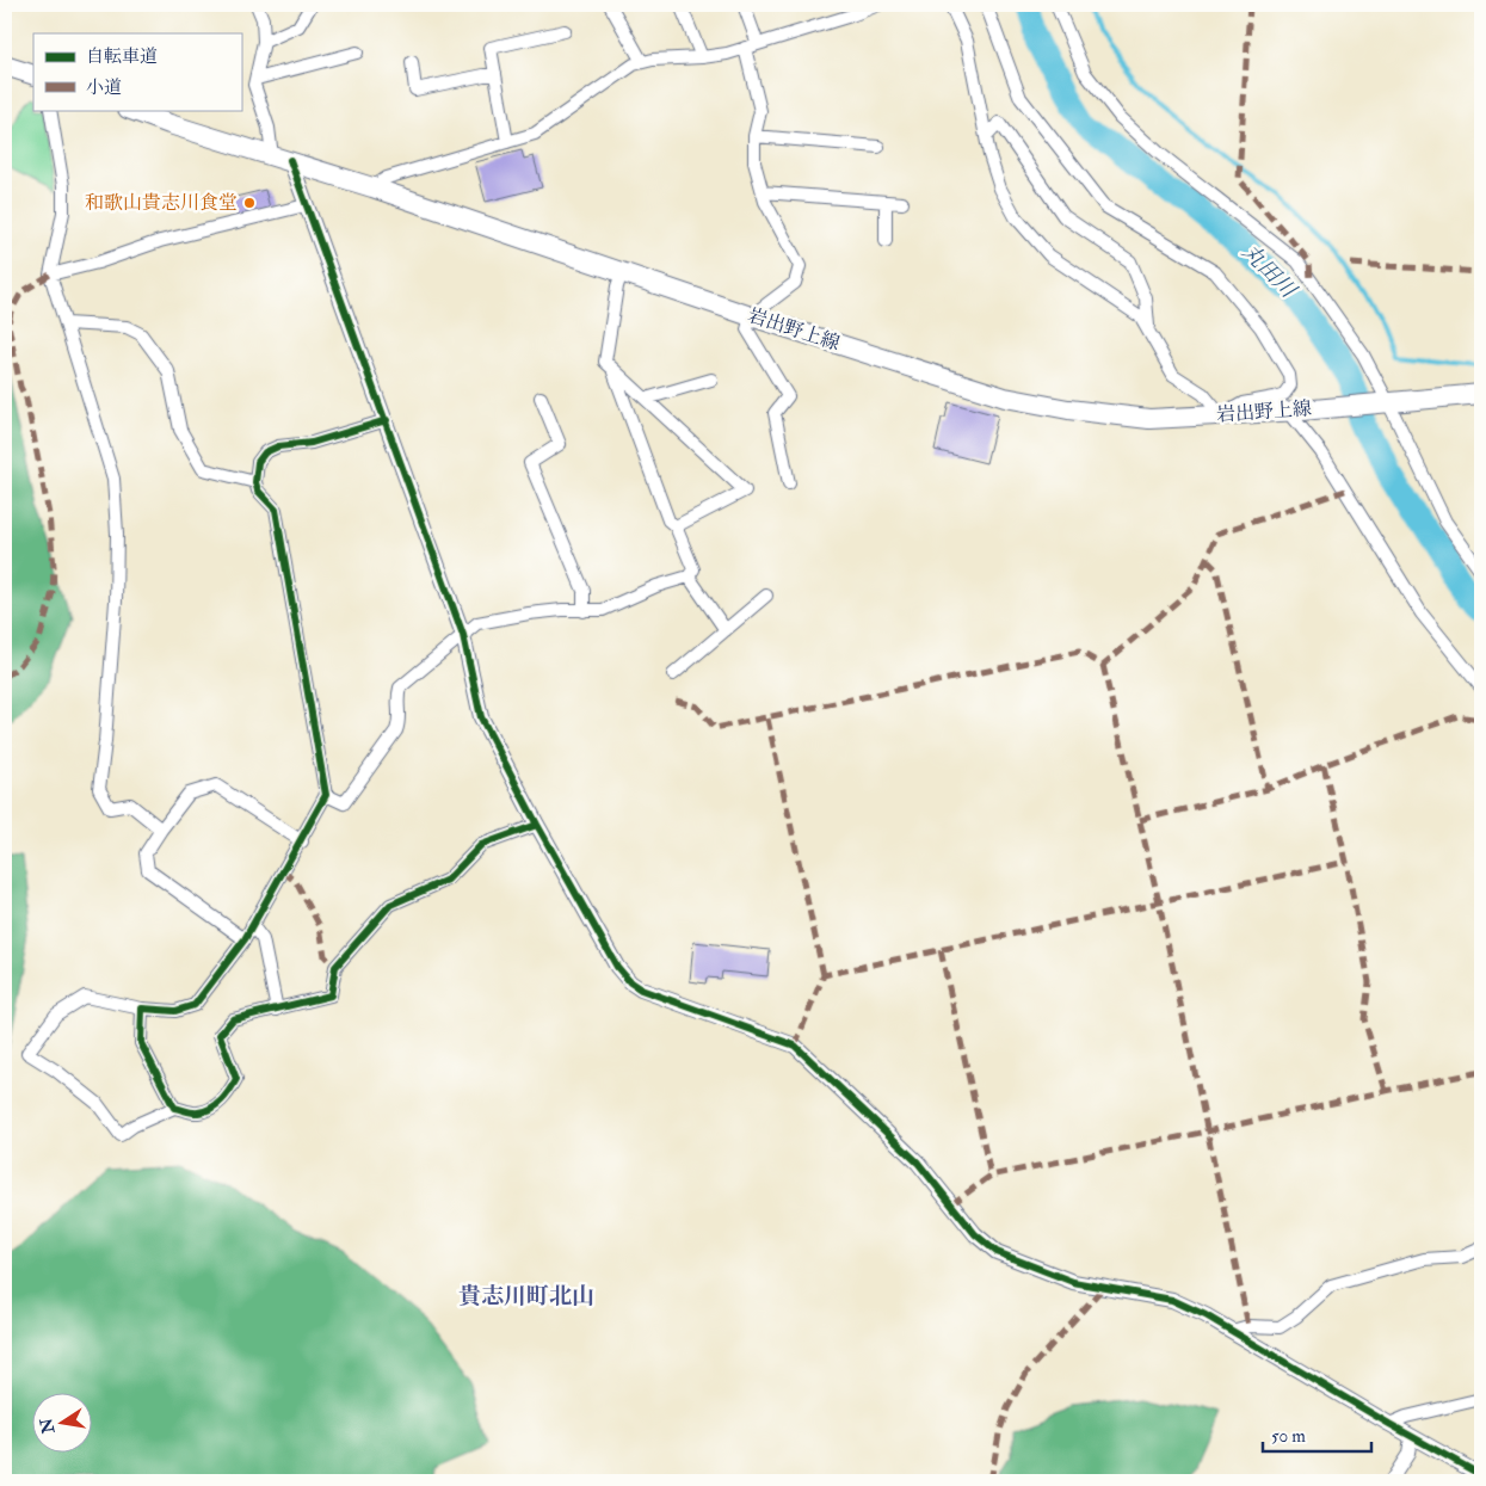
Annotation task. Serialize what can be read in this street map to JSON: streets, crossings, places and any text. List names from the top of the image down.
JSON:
{
  "streets": {
    "main road": ["岩出野上線"]
  },
  "districts": ["貴志川町北山"],
  "water": ["丸田川"],
  "places": ["和歌山貴志川食堂"],
  "legend": ["自転車道", "小道"],
  "scale_bar": "50 m",
  "north": "left"
}
